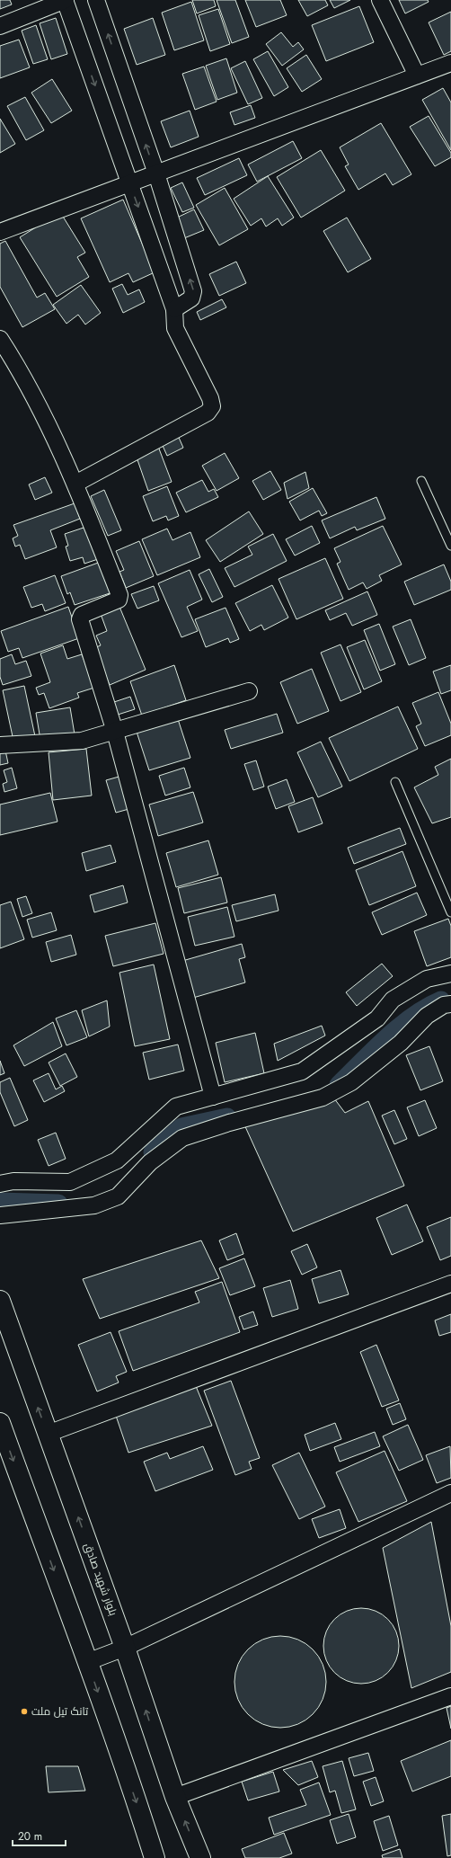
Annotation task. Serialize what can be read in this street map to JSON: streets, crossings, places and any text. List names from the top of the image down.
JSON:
{
  "streets": {
    "main road": ["بلوار شهید صادق"]
  },
  "places": ["تانک تیل ملت"],
  "scale_bar": "20 m"
}
